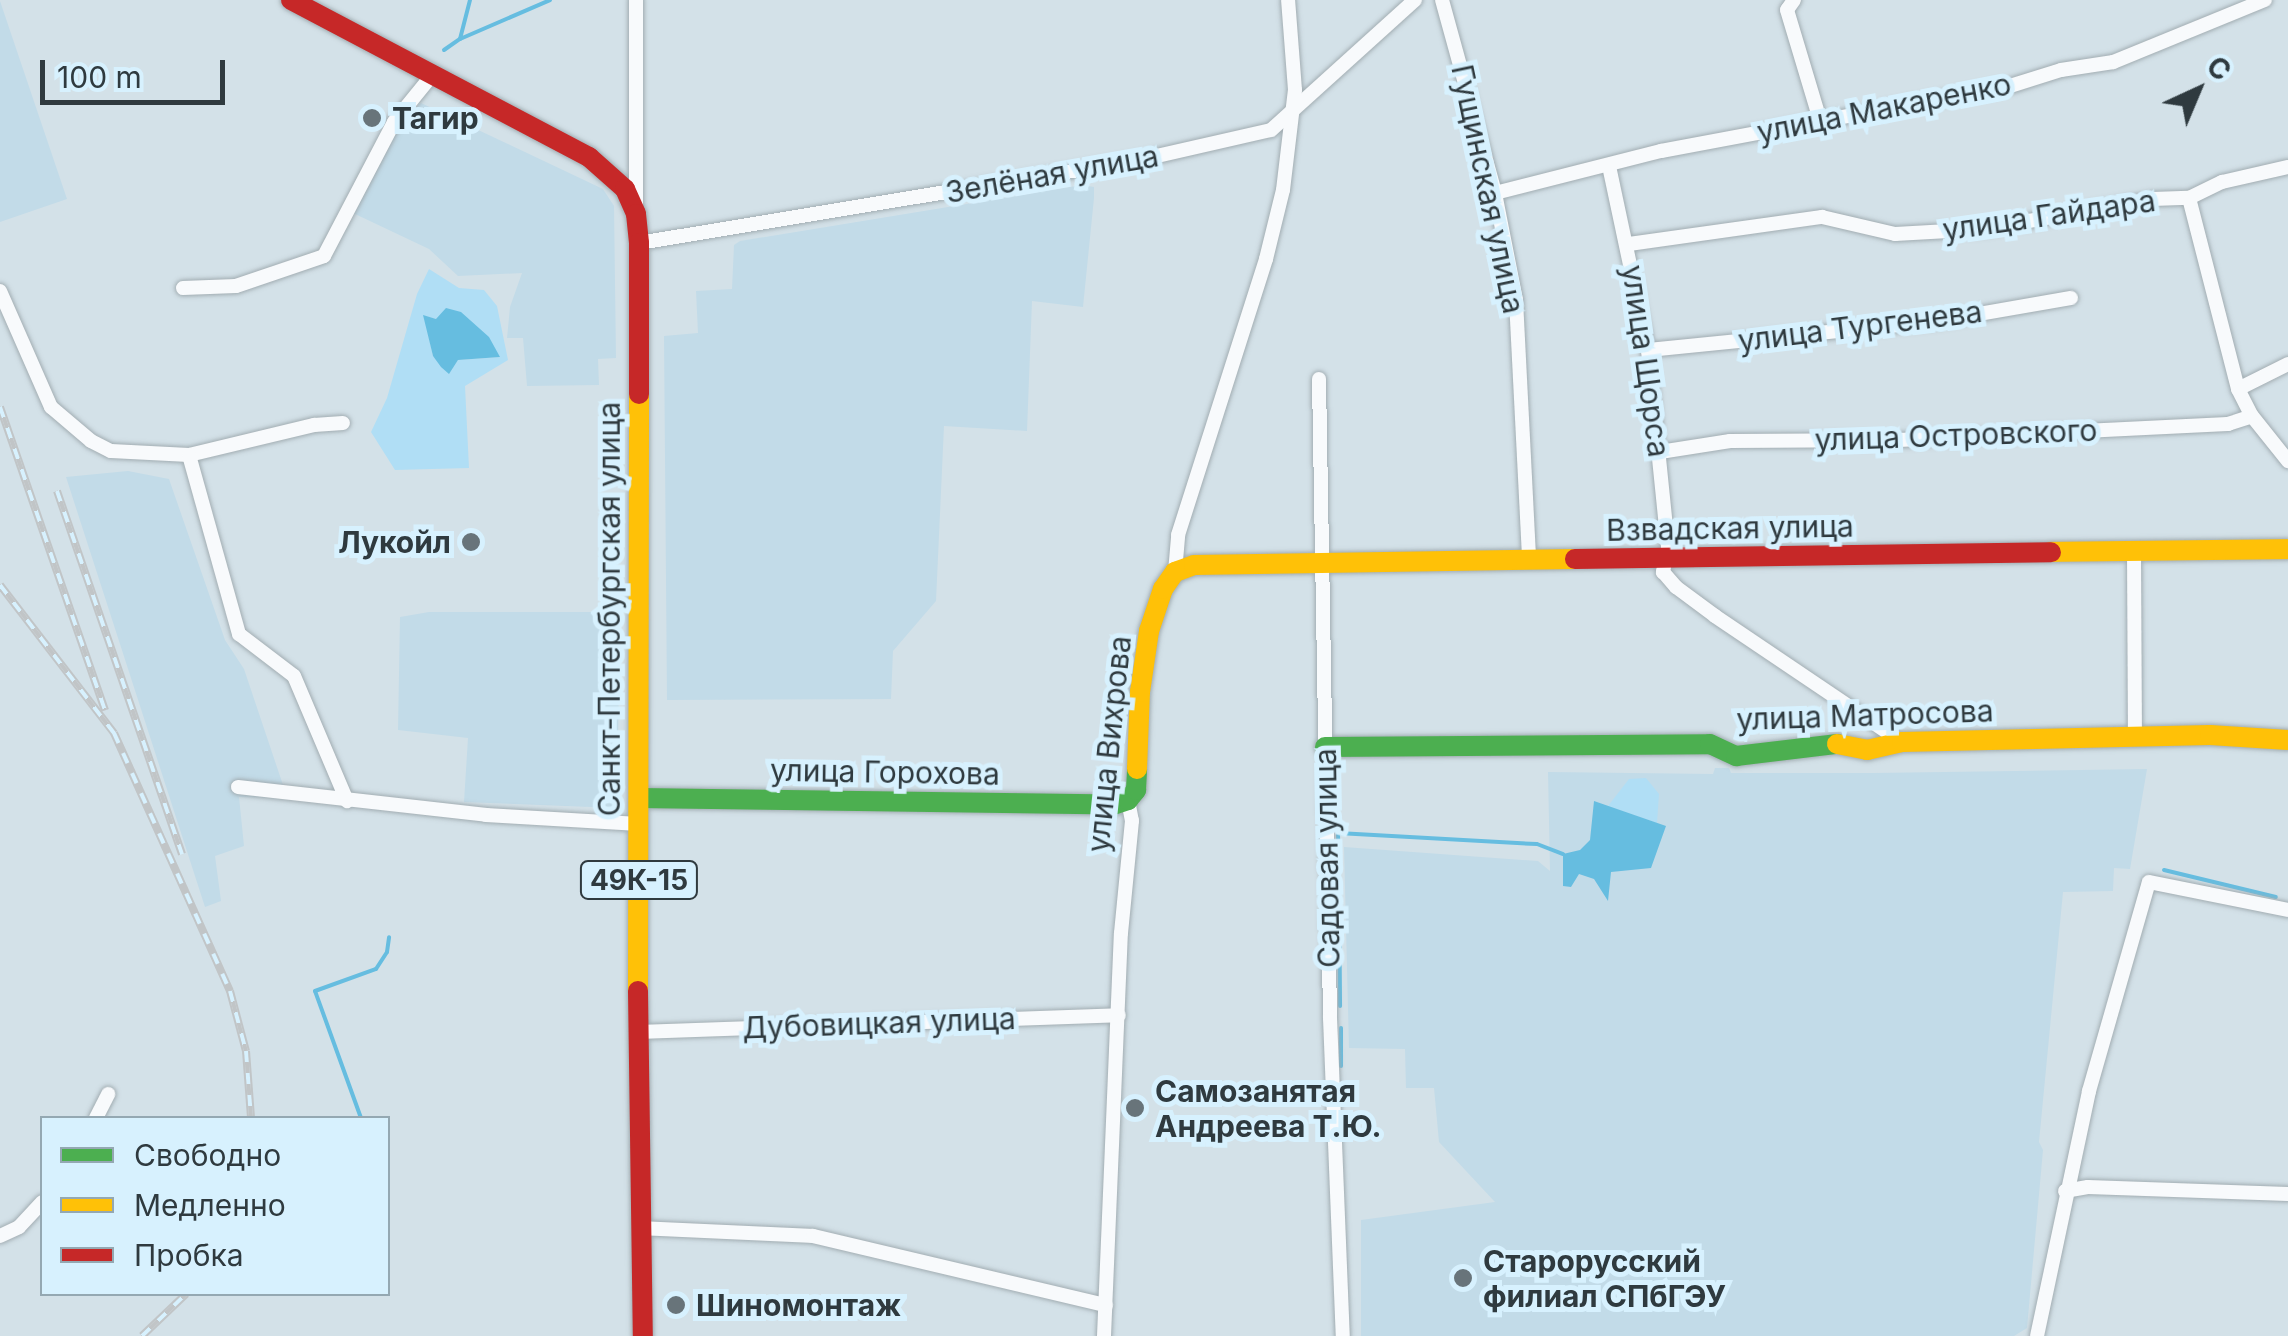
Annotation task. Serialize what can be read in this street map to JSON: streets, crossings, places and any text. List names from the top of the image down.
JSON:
{
  "streets": {
    "street": [
      "улица Макаренко",
      "Зелёная улица",
      "Гущинская улица",
      "улица Гайдара",
      "улица Тургенева",
      "улица Щорса",
      "улица Островского",
      "Взвадская улица",
      "Санкт-Петербургская улица",
      "улица Матросова",
      "улица Вихрова",
      "улица Горохова",
      "Садовая улица",
      "49К-15",
      "Дубовицкая улица"
    ]
  },
  "crossings": [
    ["улица Макаренко", "Гущинская улица"],
    ["улица Макаренко", "улица Щорса"],
    ["Зелёная улица", "Санкт-Петербургская улица"],
    ["Зелёная улица", "улица Вихрова"],
    ["Зелёная улица", "49К-15"],
    ["Гущинская улица", "Взвадская улица"],
    ["улица Гайдара", "улица Щорса"],
    ["улица Тургенева", "улица Щорса"],
    ["улица Щорса", "улица Островского"],
    ["улица Щорса", "Взвадская улица"],
    ["Взвадская улица", "улица Вихрова"],
    ["Взвадская улица", "Садовая улица"],
    ["Санкт-Петербургская улица", "улица Горохова"],
    ["Санкт-Петербургская улица", "49К-15"],
    ["Санкт-Петербургская улица", "Дубовицкая улица"],
    ["улица Матросова", "Садовая улица"],
    ["улица Вихрова", "улица Горохова"],
    ["улица Вихрова", "Дубовицкая улица"]
  ],
  "places": [
    "Тагир",
    "Лукойл",
    "Самозанятая Андреева Т.Ю.",
    "Старорусский филиал СПбГЭУ",
    "Шиномонтаж"
  ],
  "legend": ["Свободно", "Медленно", "Пробка"],
  "scale_bar": "100 m",
  "north": "top right"
}
